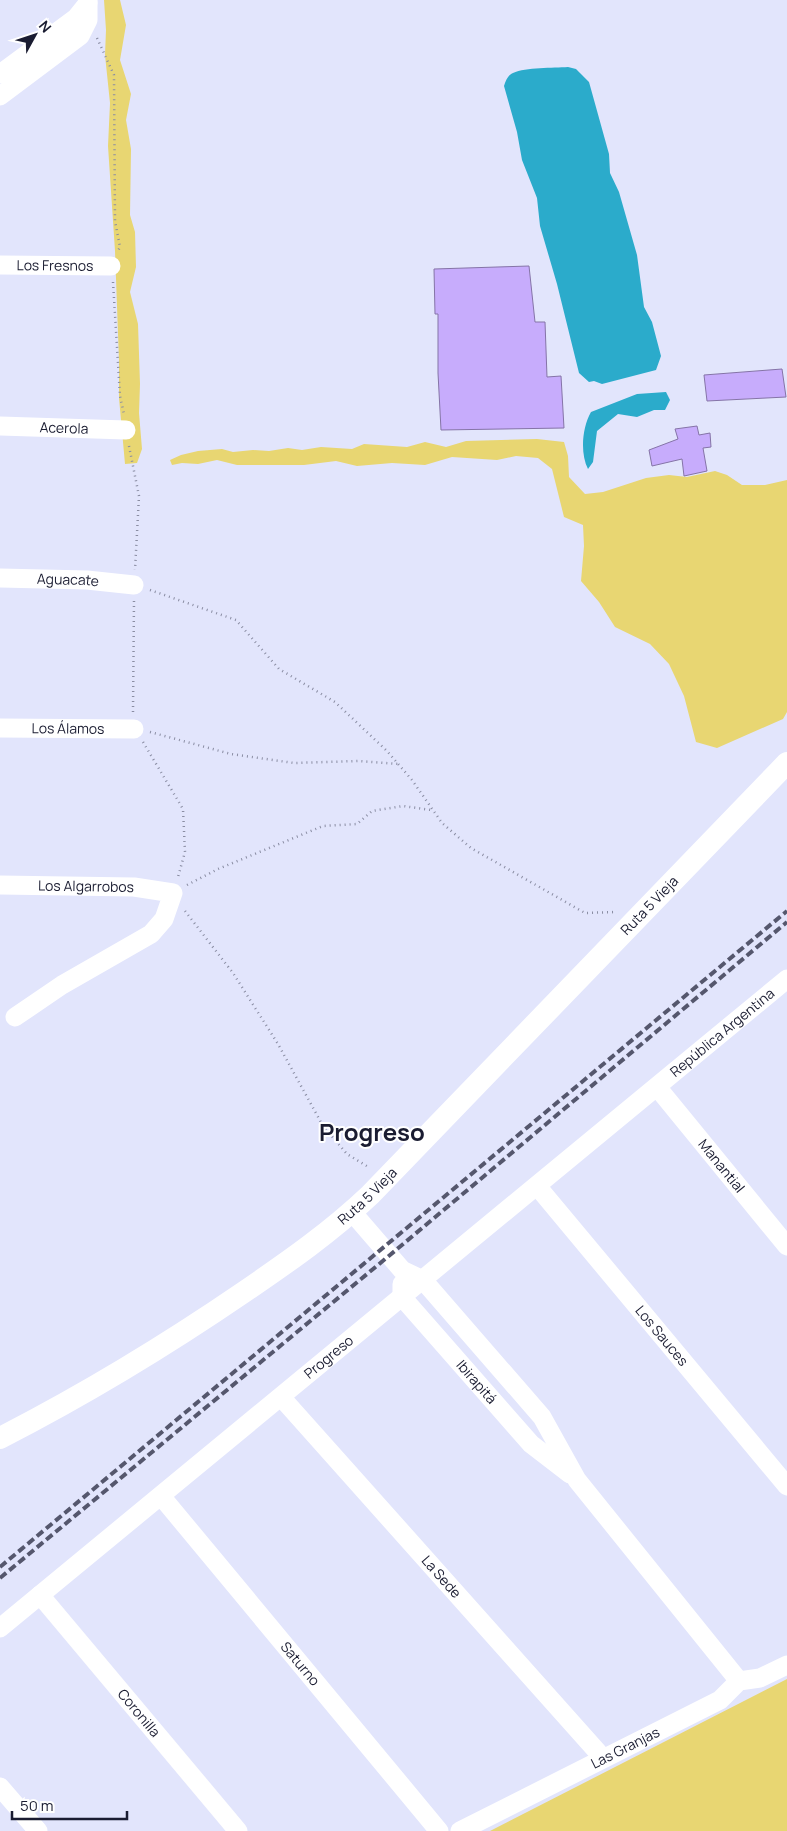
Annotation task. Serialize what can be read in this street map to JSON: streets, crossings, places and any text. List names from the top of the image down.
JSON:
{
  "streets": {
    "street": [
      "Los Fresnos",
      "Acerola",
      "Aguacate",
      "Los Álamos",
      "Los Algarrobos",
      "Ruta 5 Vieja",
      "República Argentina",
      "Manantial",
      "Los Sauces",
      "Progreso",
      "Ibirapitá",
      "La Sede",
      "Saturno",
      "Coronilla",
      "Las Granjas"
    ]
  },
  "crossings": [
    ["Ruta 5 Vieja", "Ibirapitá"],
    ["República Argentina", "Manantial"],
    ["República Argentina", "Progreso"],
    ["Manantial", "Progreso"],
    ["Los Sauces", "Progreso"],
    ["Progreso", "Ibirapitá"],
    ["Progreso", "La Sede"],
    ["Progreso", "Saturno"],
    ["Progreso", "Coronilla"],
    ["Ibirapitá", "Las Granjas"],
    ["La Sede", "Las Granjas"]
  ],
  "districts": ["Progreso"],
  "scale_bar": "50 m",
  "north": "top right"
}
